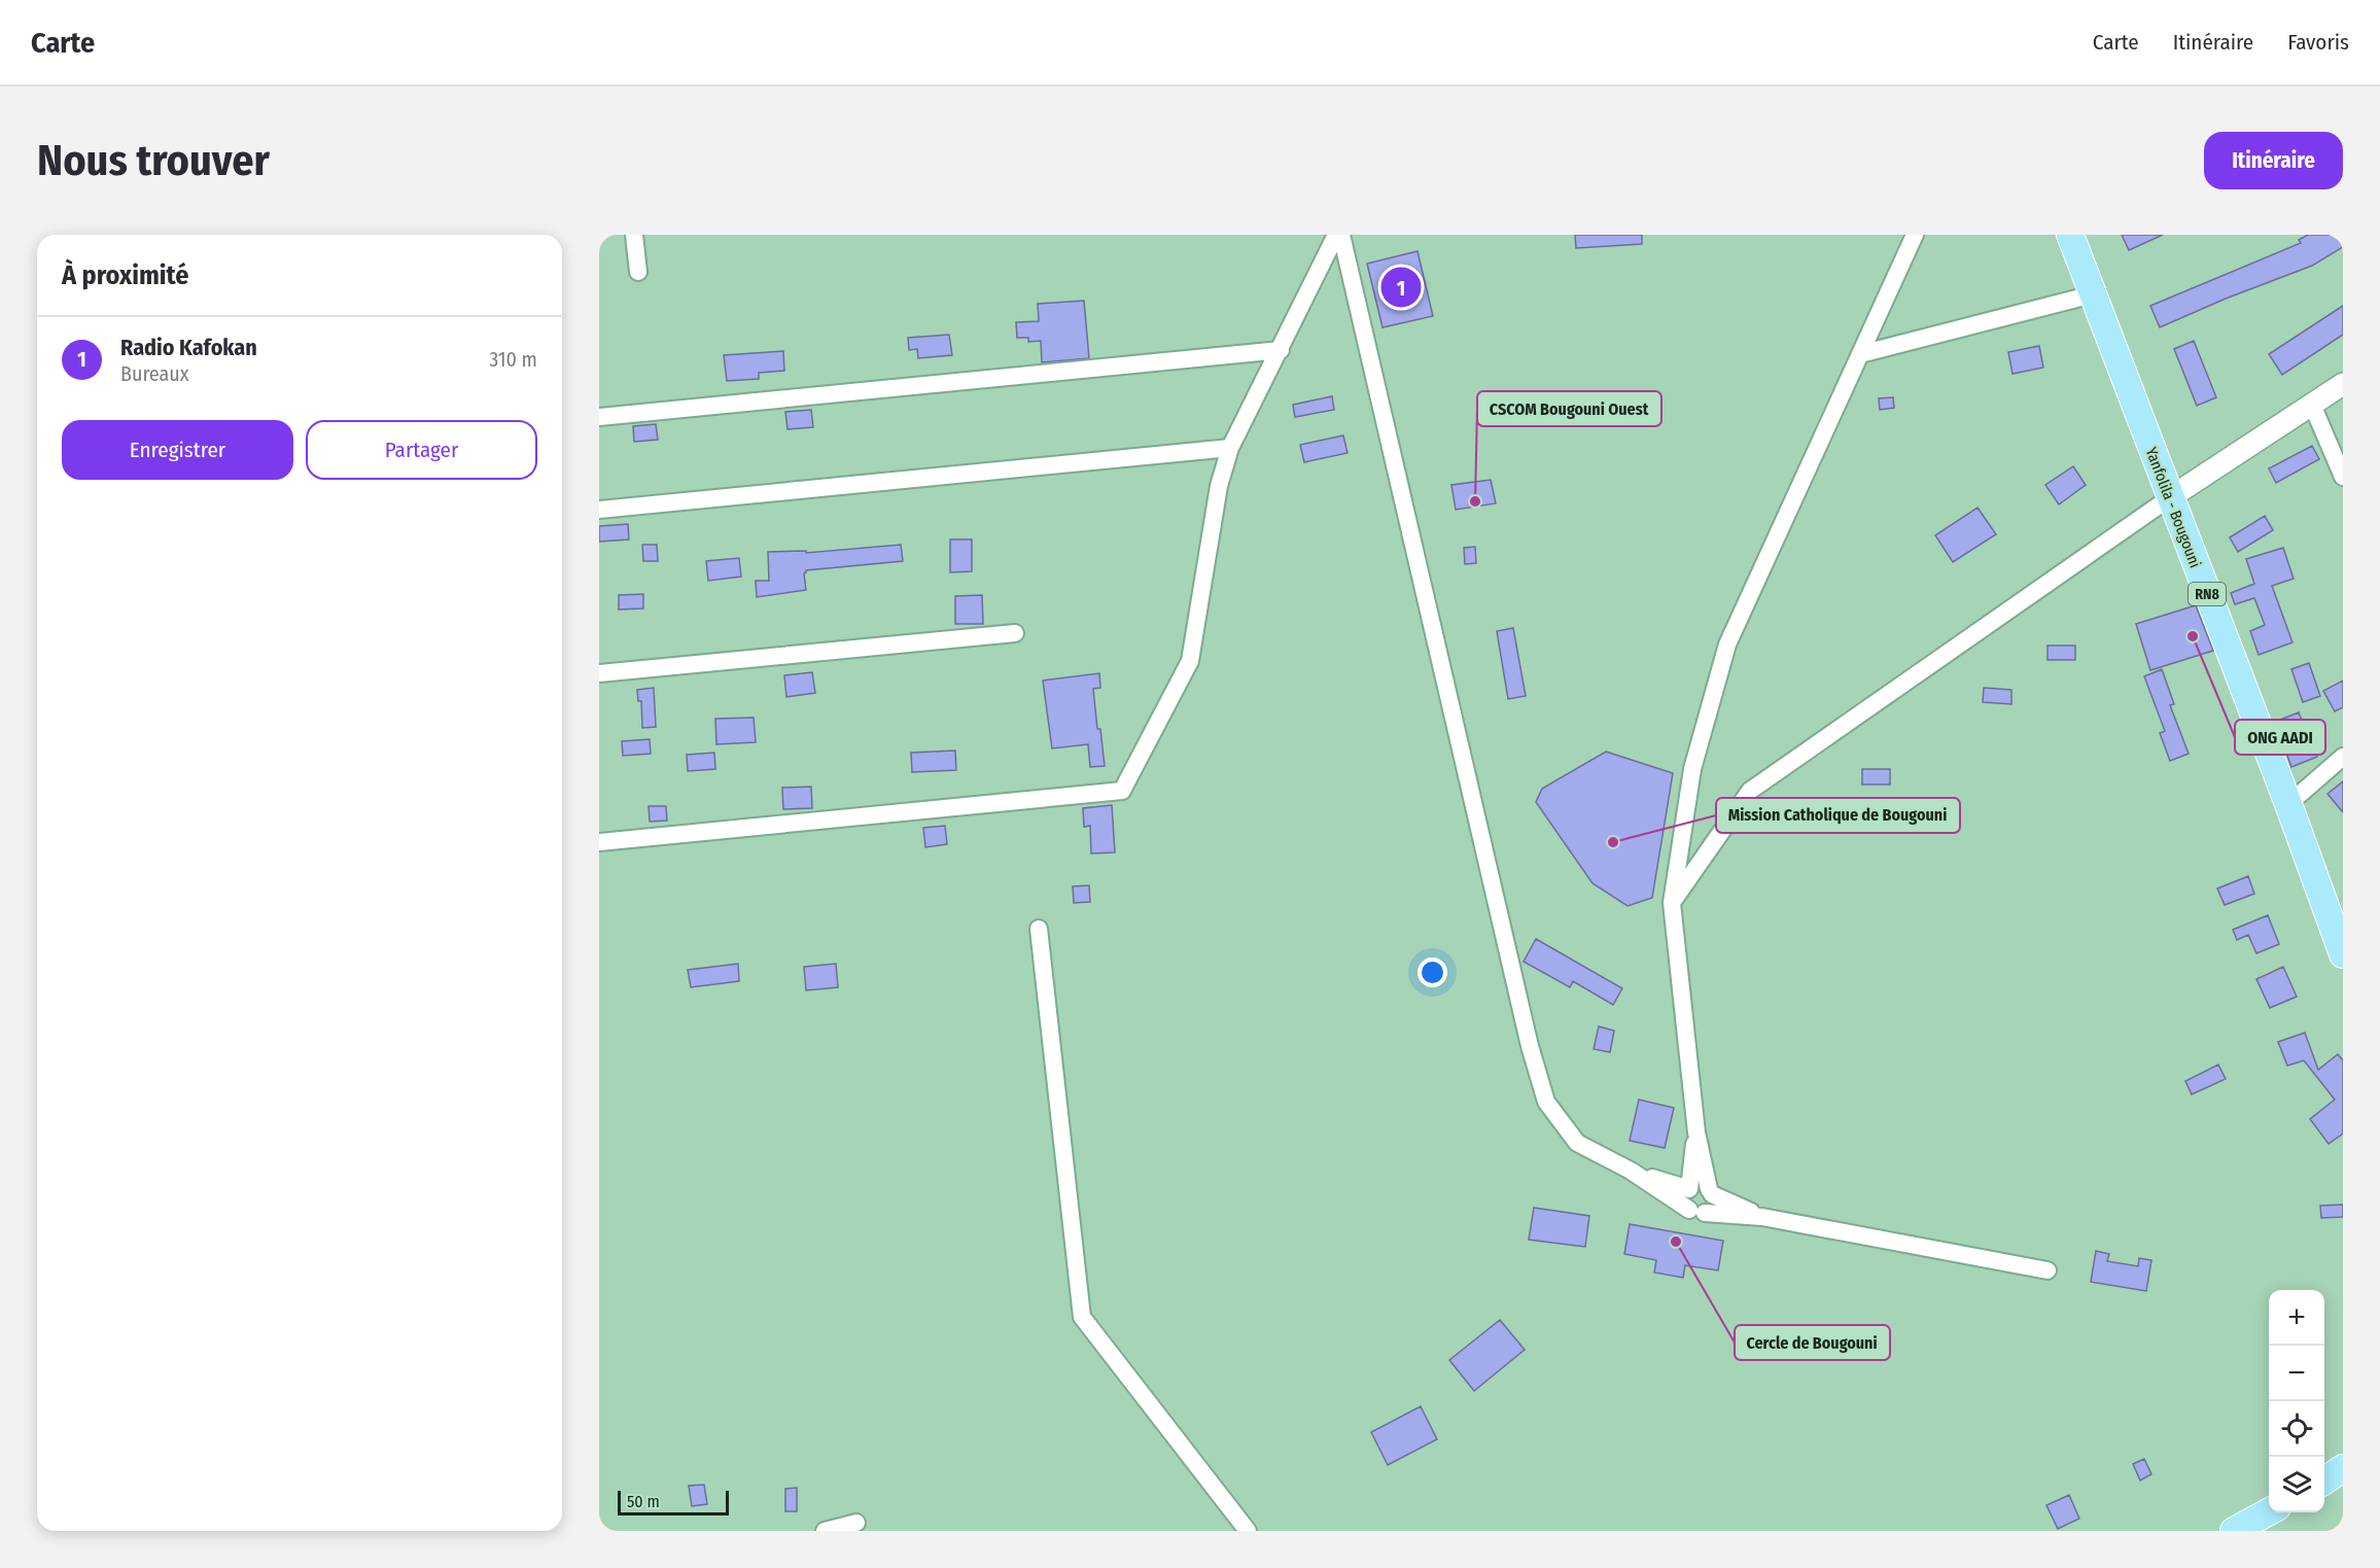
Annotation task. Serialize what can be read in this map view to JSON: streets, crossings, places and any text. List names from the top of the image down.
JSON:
{
  "streets": {
    "main road": ["Yanfolila - Bougouni", "RN8"]
  },
  "places": [
    "CSCOM Bougouni Ouest",
    "ONG AADI",
    "Mission Catholique de Bougouni",
    "Cercle de Bougouni"
  ],
  "scale_bar": "50 m",
  "page": {
    "header": "Carte",
    "nav": ["Carte", "Itinéraire", "Favoris"],
    "buttons": [
      "Itinéraire",
      ["Enregistrer", "Partager"]
    ],
    "title": "Nous trouver",
    "heading": "À proximité",
    "pins": "1",
    "list": [
      {
        "mark": "1",
        "name": "Radio Kafokan",
        "note": "Bureaux",
        "value": "310 m"
      }
    ],
    "map_buttons": ["+", "−"],
    "scale": "50 m"
  }
}
